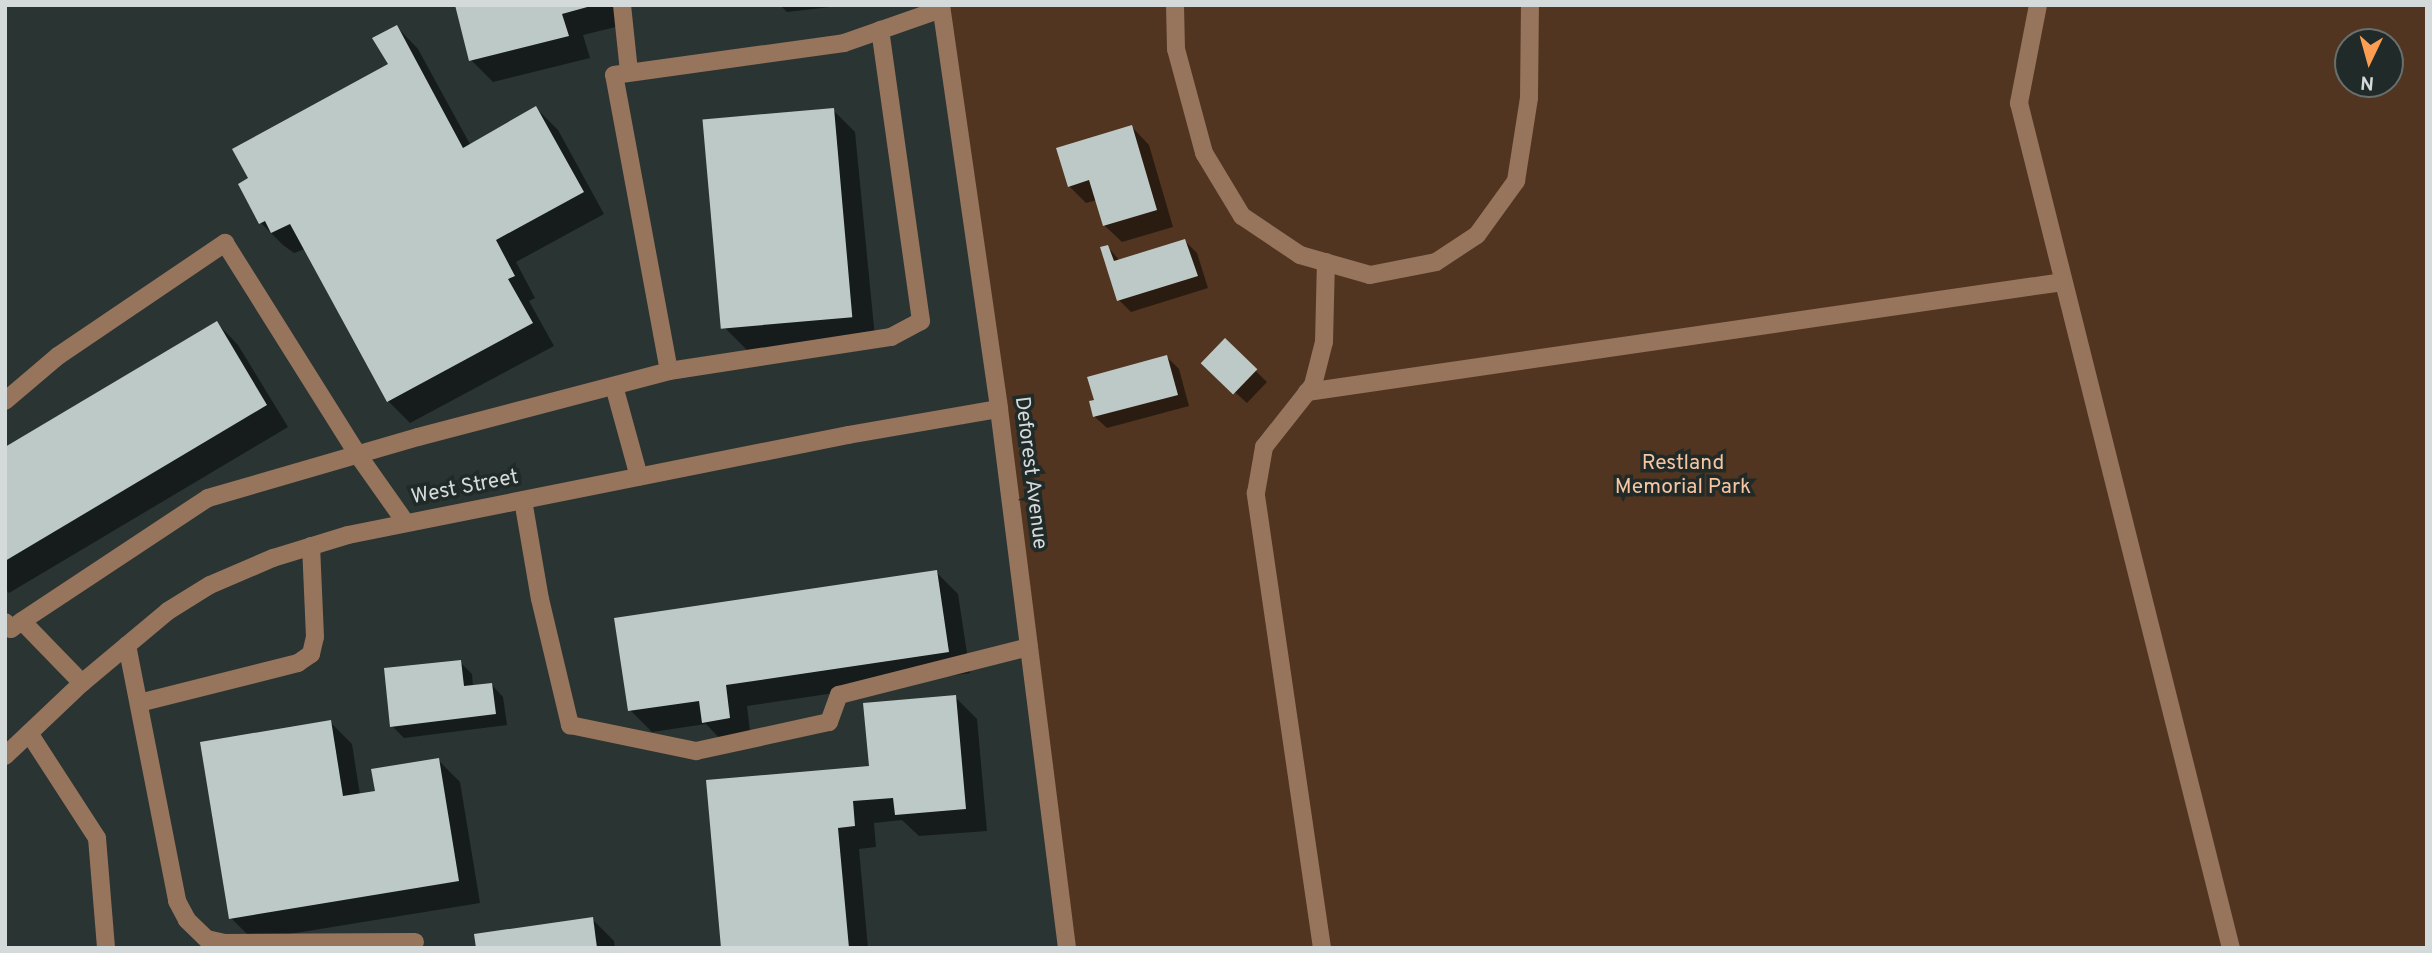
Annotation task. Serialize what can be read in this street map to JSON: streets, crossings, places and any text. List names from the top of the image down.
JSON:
{
  "streets": {
    "street": ["Deforest Avenue", "West Street"]
  },
  "crossings": [
    ["Deforest Avenue", "West Street"]
  ],
  "parks": ["Restland Memorial Park"],
  "north": "bottom"
}
